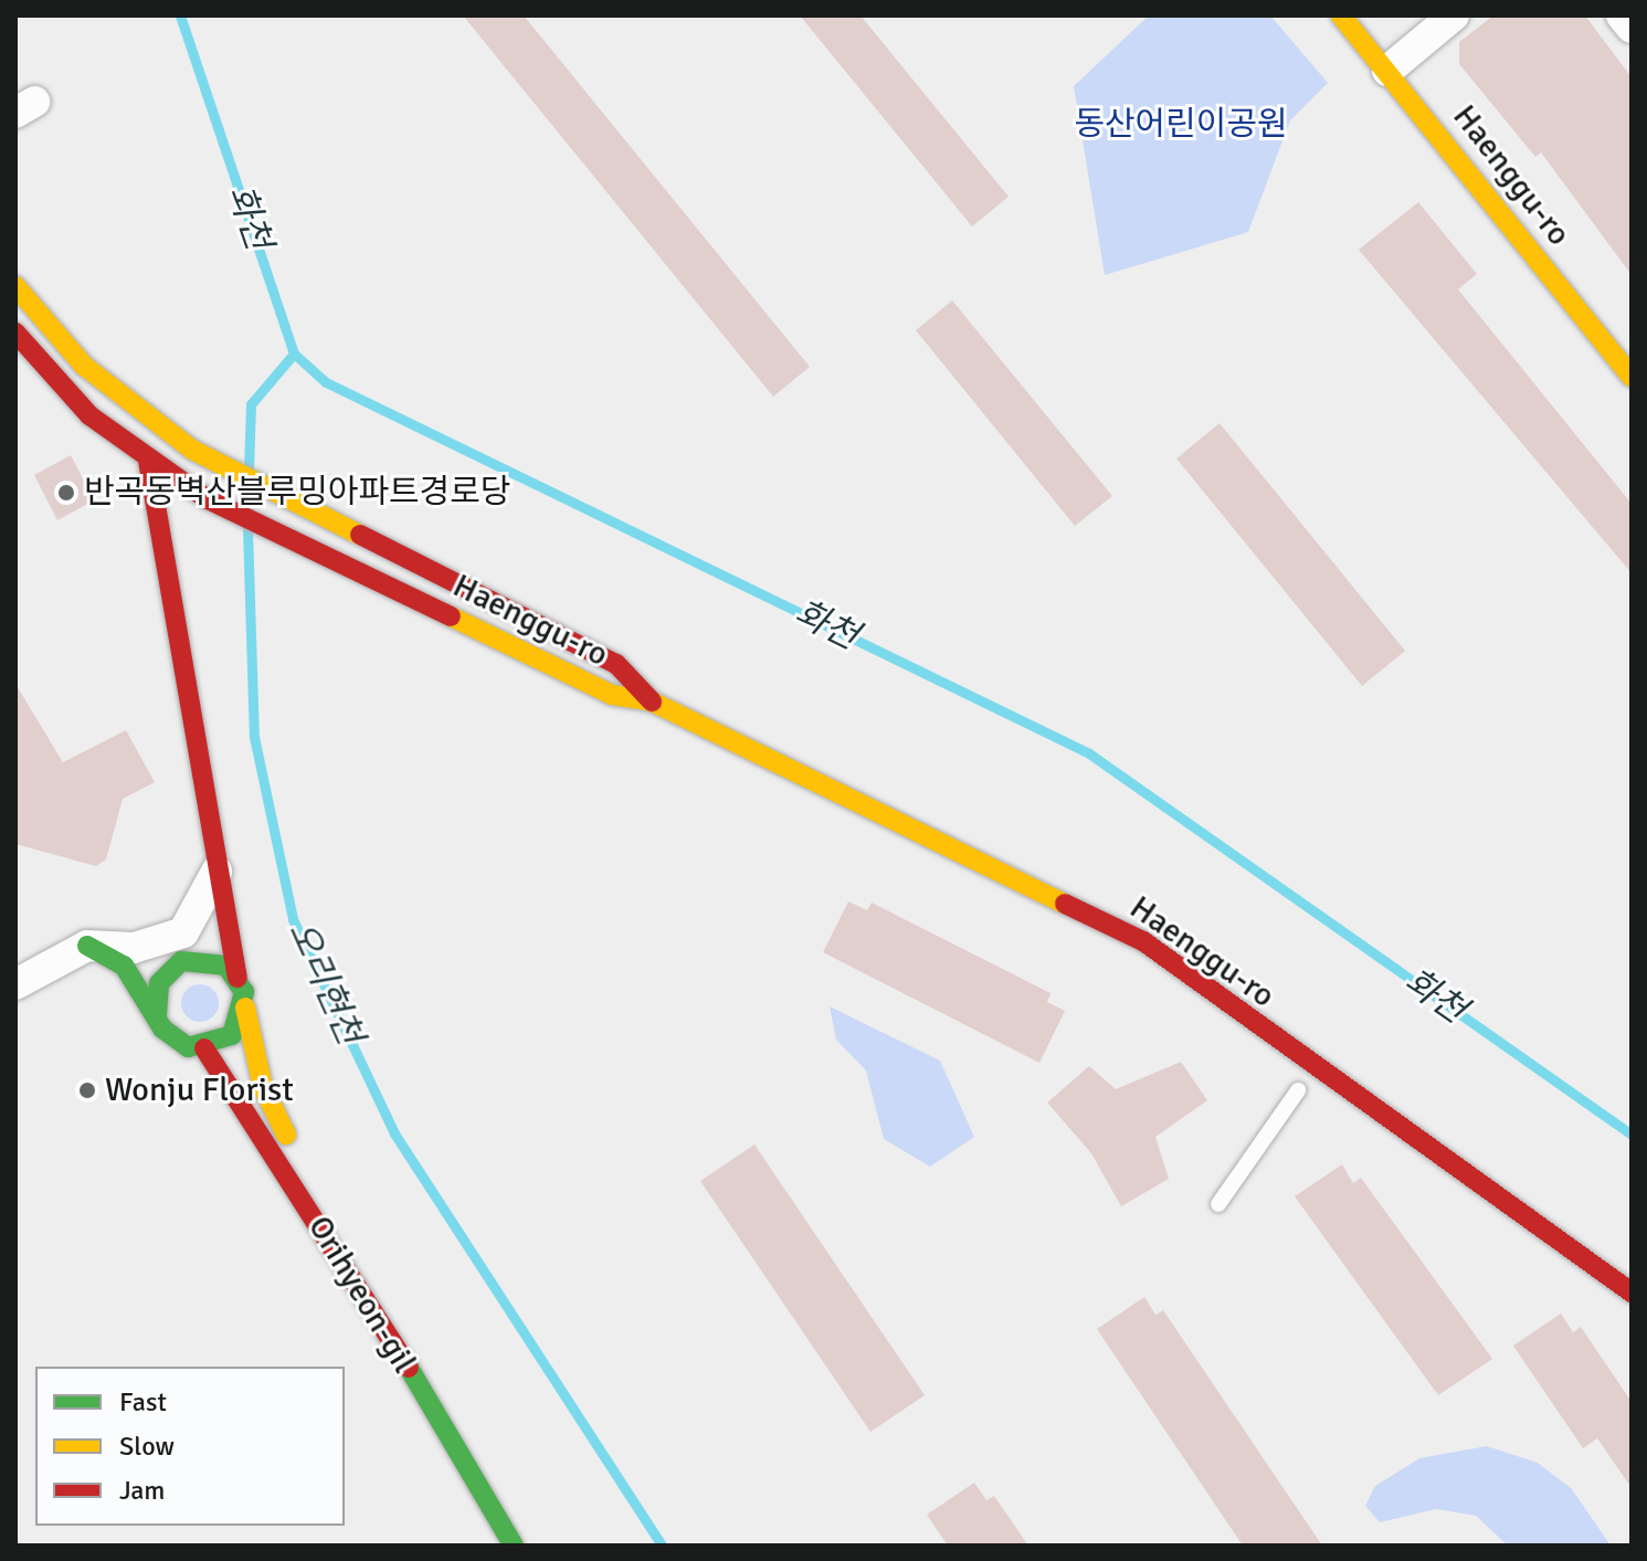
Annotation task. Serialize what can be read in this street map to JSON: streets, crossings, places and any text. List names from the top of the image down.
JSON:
{
  "streets": {
    "street": ["Haenggu-ro", "Orihyeon-gil"]
  },
  "water": ["화천", "오리현천"],
  "parks": ["동산어린이공원"],
  "places": ["반곡동벽산블루밍아파트경로당", "Wonju Florist"],
  "legend": ["Fast", "Slow", "Jam"]
}
